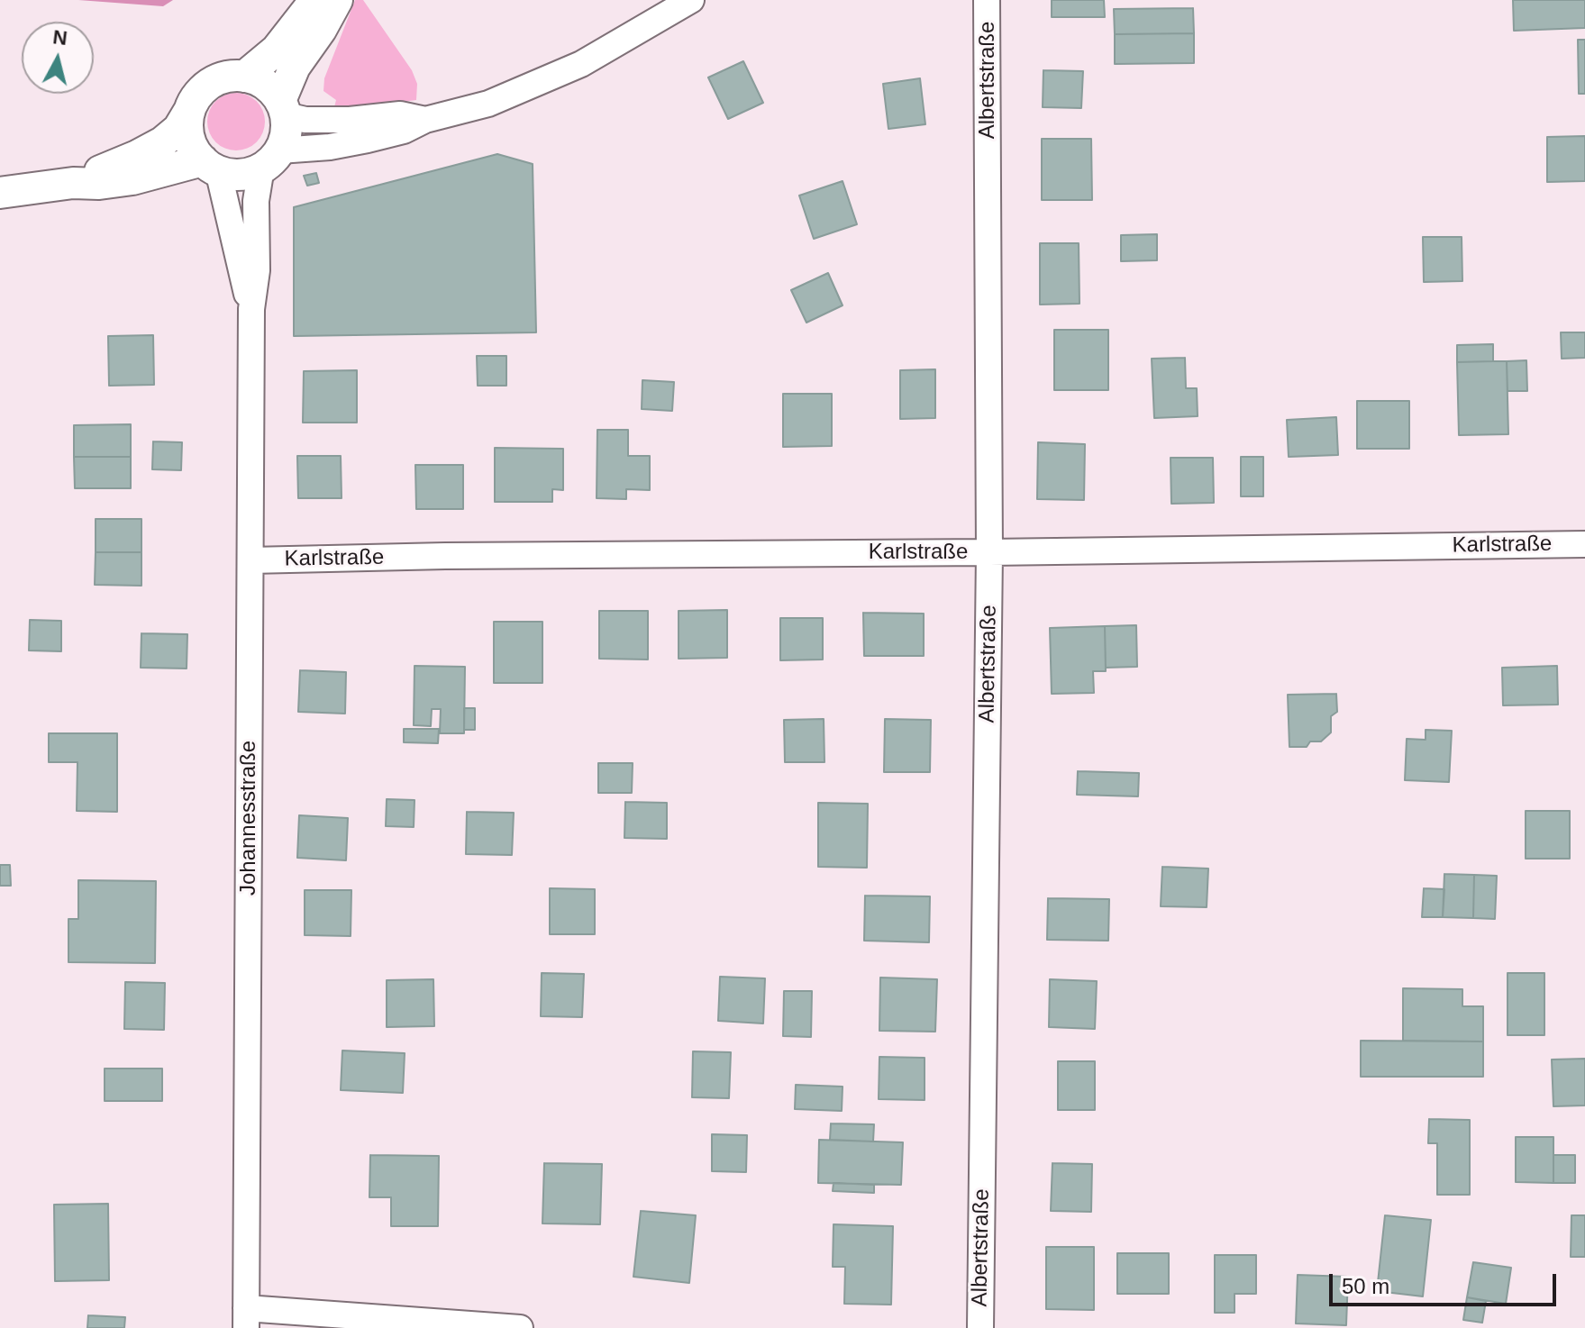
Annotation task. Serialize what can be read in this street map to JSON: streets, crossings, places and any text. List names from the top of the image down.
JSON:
{
  "streets": {
    "street": ["Albertstraße", "Karlstraße", "Johannesstraße"]
  },
  "crossings": [
    ["Albertstraße", "Karlstraße"],
    ["Karlstraße", "Johannesstraße"]
  ],
  "scale_bar": "50 m",
  "north": "top"
}
